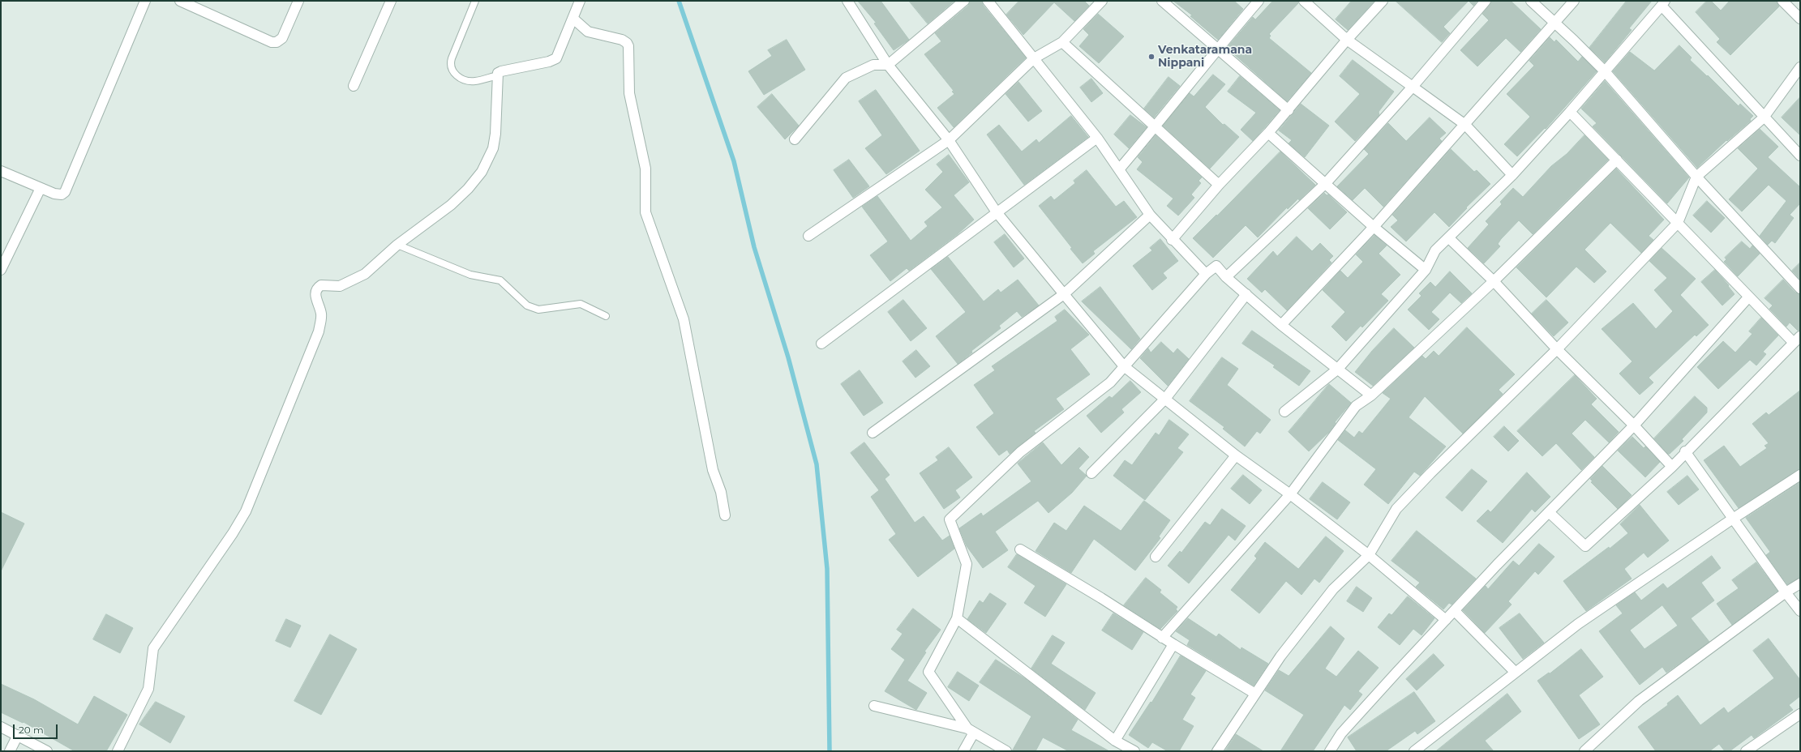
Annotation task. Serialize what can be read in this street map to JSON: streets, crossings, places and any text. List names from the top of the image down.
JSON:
{
  "places": ["Venkataramana Nippani"],
  "scale_bar": "20 m"
}
